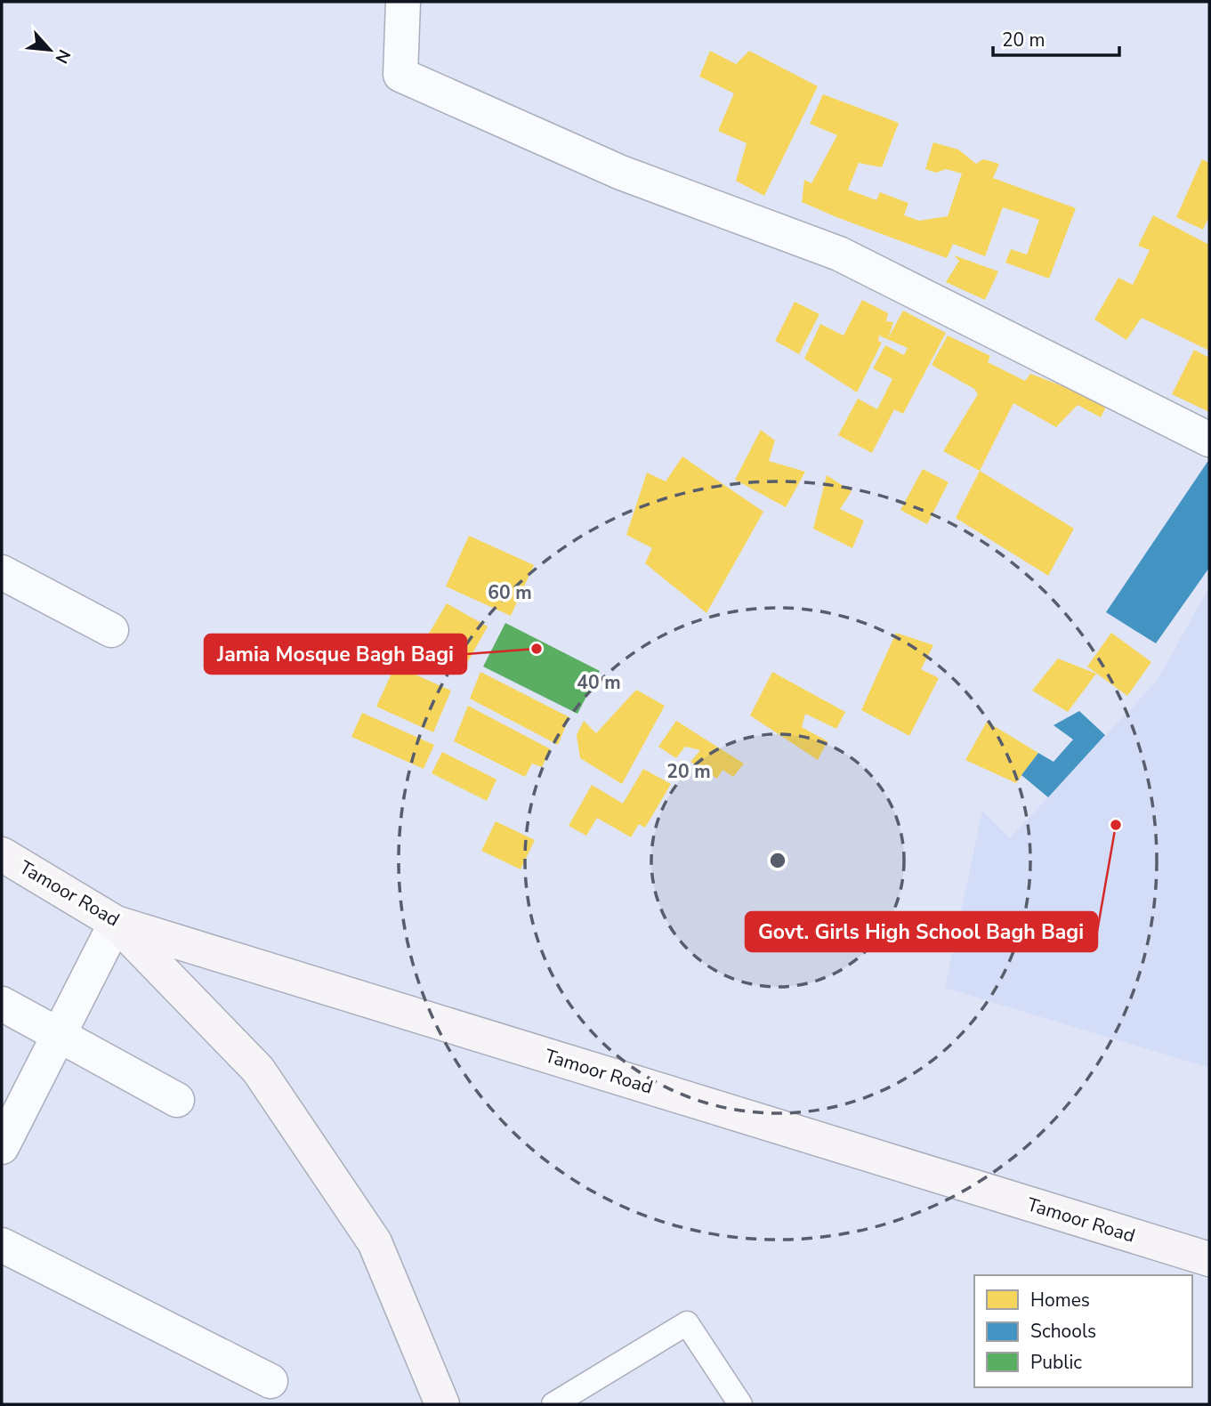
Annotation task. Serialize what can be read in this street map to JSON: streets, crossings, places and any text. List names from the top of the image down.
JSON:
{
  "streets": {
    "street": ["Tamoor Road"]
  },
  "places": ["Jamia Mosque Bagh Bagi", "Govt. Girls High School Bagh Bagi"],
  "legend": ["Homes", "Schools", "Public"],
  "scale_bar": "20 m",
  "north": "bottom right",
  "rings": ["60 m", "40 m", "20 m"]
}
